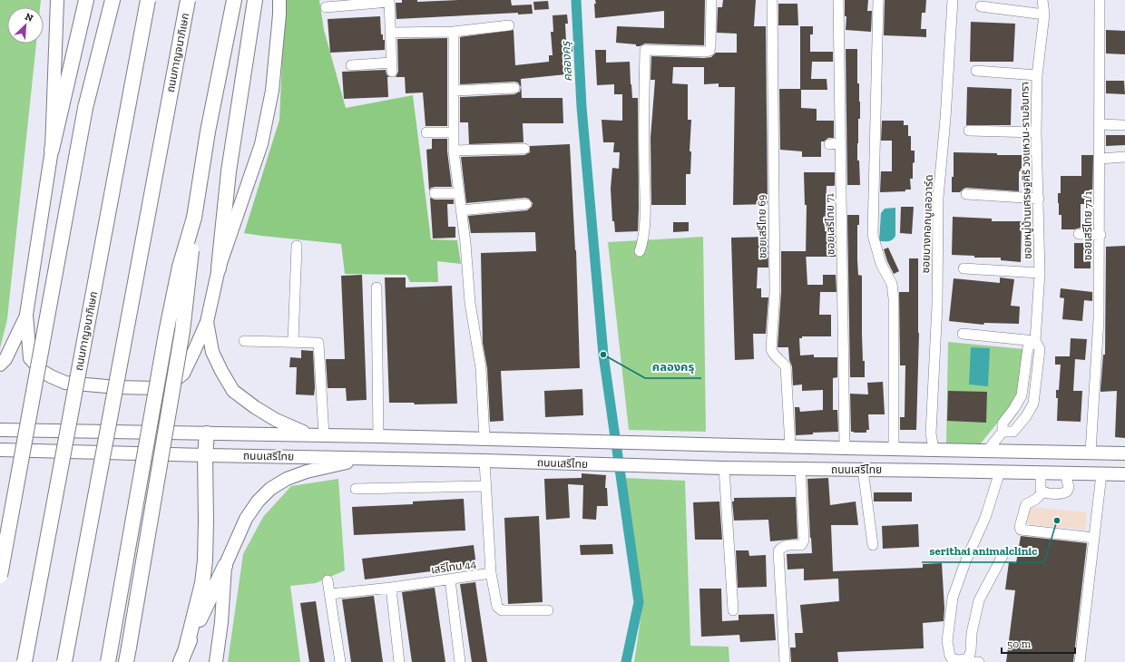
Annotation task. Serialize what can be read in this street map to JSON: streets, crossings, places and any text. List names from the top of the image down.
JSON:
{
  "streets": {
    "highway": ["ถนนกาญจนาภิเษก"],
    "main road": ["ถนนเสรีไทย"],
    "street": [
      "ซอยหมู่บ้านเศรษฐศิริ วงแหวน-รามอินทรา",
      "ซอยเสรีไทย 71",
      "ซอยบางกอกบูเลอวาร์ด",
      "ซอยเสรีไทย 71/1",
      "ซอยเสรีไทย 69",
      "เสรีไทน 44"
    ]
  },
  "crossings": [
    ["ซอยหมู่บ้านเศรษฐศิริ วงแหวน-รามอินทรา", "ถนนเสรีไทย"],
    ["ซอยเสรีไทย 71", "ถนนเสรีไทย"],
    ["ซอยบางกอกบูเลอวาร์ด", "ถนนเสรีไทย"],
    ["ซอยเสรีไทย 71/1", "ถนนเสรีไทย"],
    ["ซอยเสรีไทย 69", "ถนนเสรีไทย"],
    ["ถนนเสรีไทย", "เสรีไทน 44"]
  ],
  "water": ["คลองครุ"],
  "places": ["คลองครุ", "serithai animalclinic"],
  "scale_bar": "50 m",
  "north": "top right"
}
